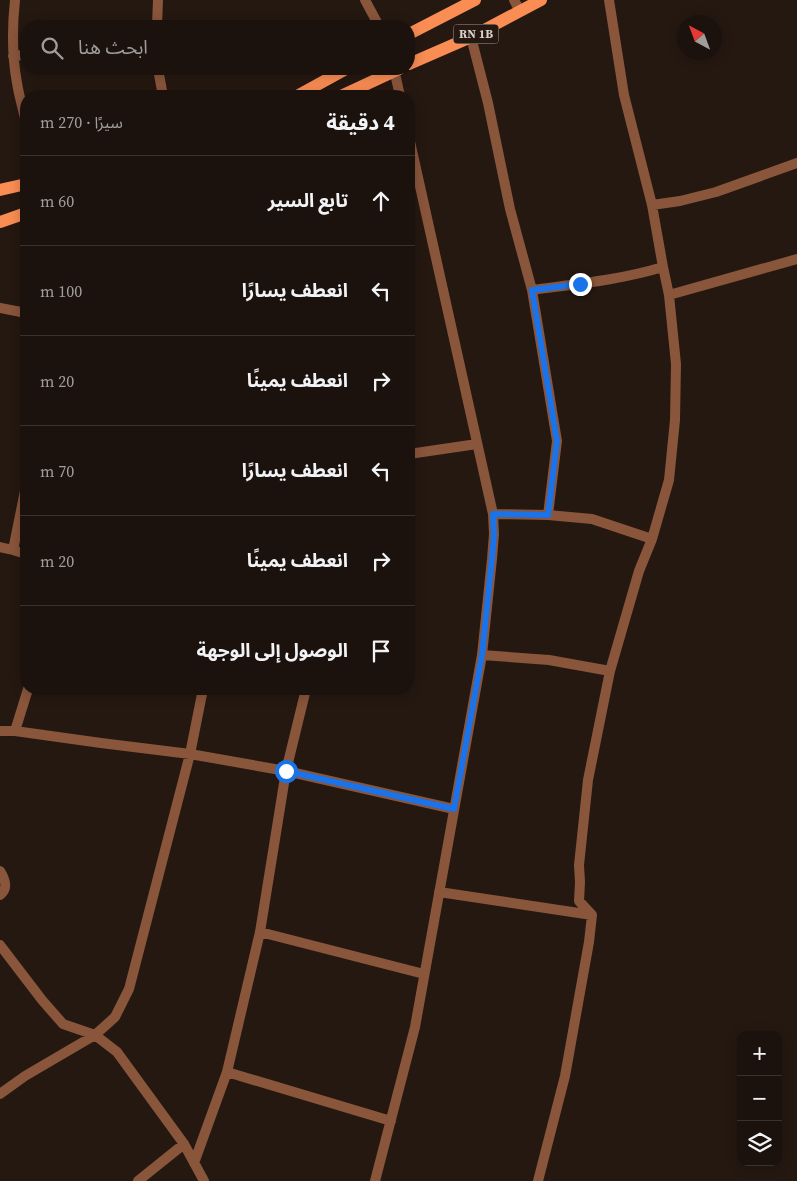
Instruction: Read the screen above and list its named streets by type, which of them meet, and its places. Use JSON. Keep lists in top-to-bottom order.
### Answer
{
  "streets": {
    "main road": ["RN 1B"]
  },
  "north": "top left",
  "page": {
    "search": "ابحث هنا",
    "heading": ["4 دقيقة", "سيرًا · 270 m"],
    "list": [
      ["تابع السير", "60 m"],
      ["انعطف يسارًا", "100 m"],
      ["انعطف يمينًا", "20 m"],
      ["انعطف يسارًا", "70 m"],
      ["انعطف يمينًا", "20 m"],
      "الوصول إلى الوجهة"
    ],
    "map_buttons": ["+", "−"]
  }
}
